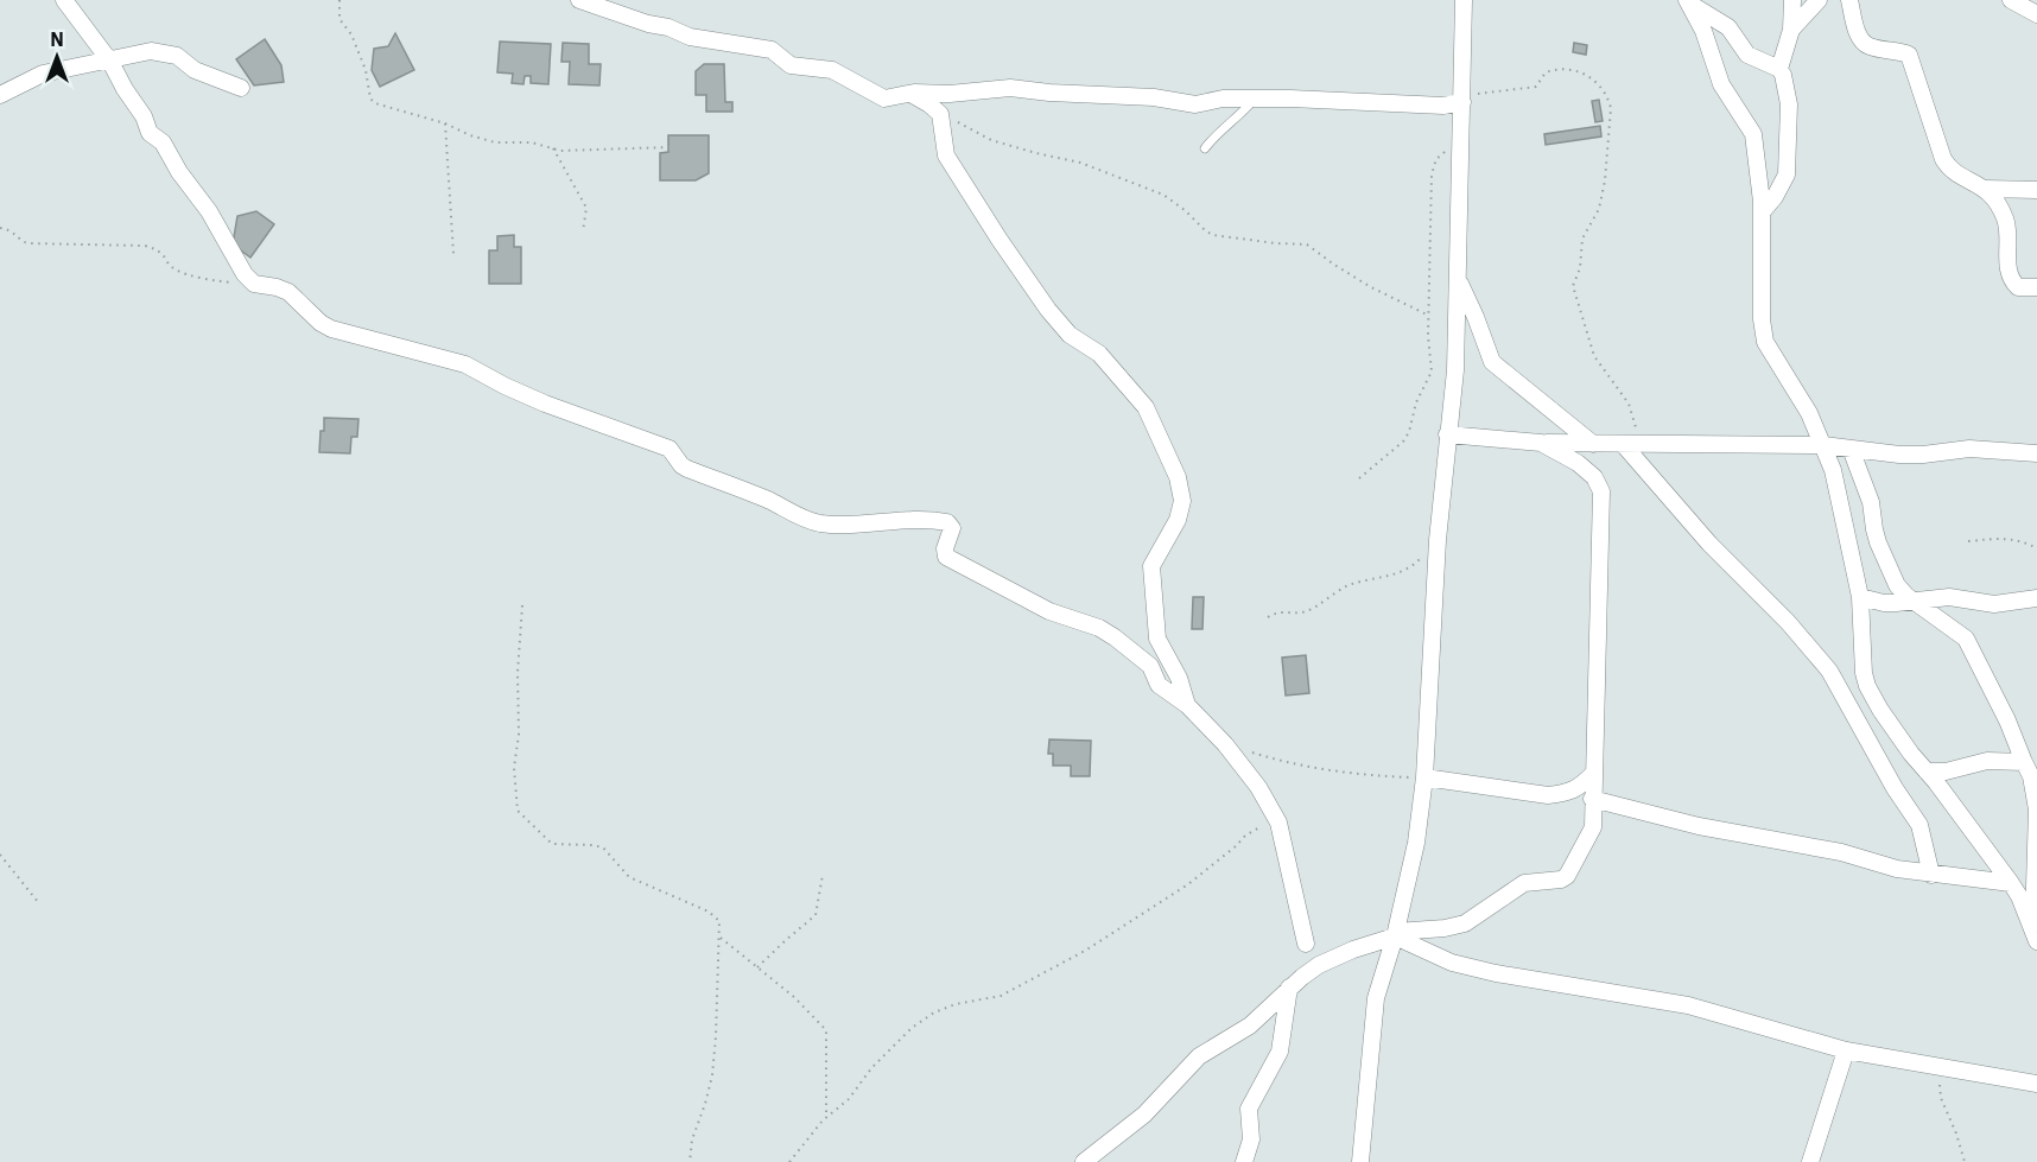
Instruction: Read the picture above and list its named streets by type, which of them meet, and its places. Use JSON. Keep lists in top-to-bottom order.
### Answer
{
  "north": "top"
}
